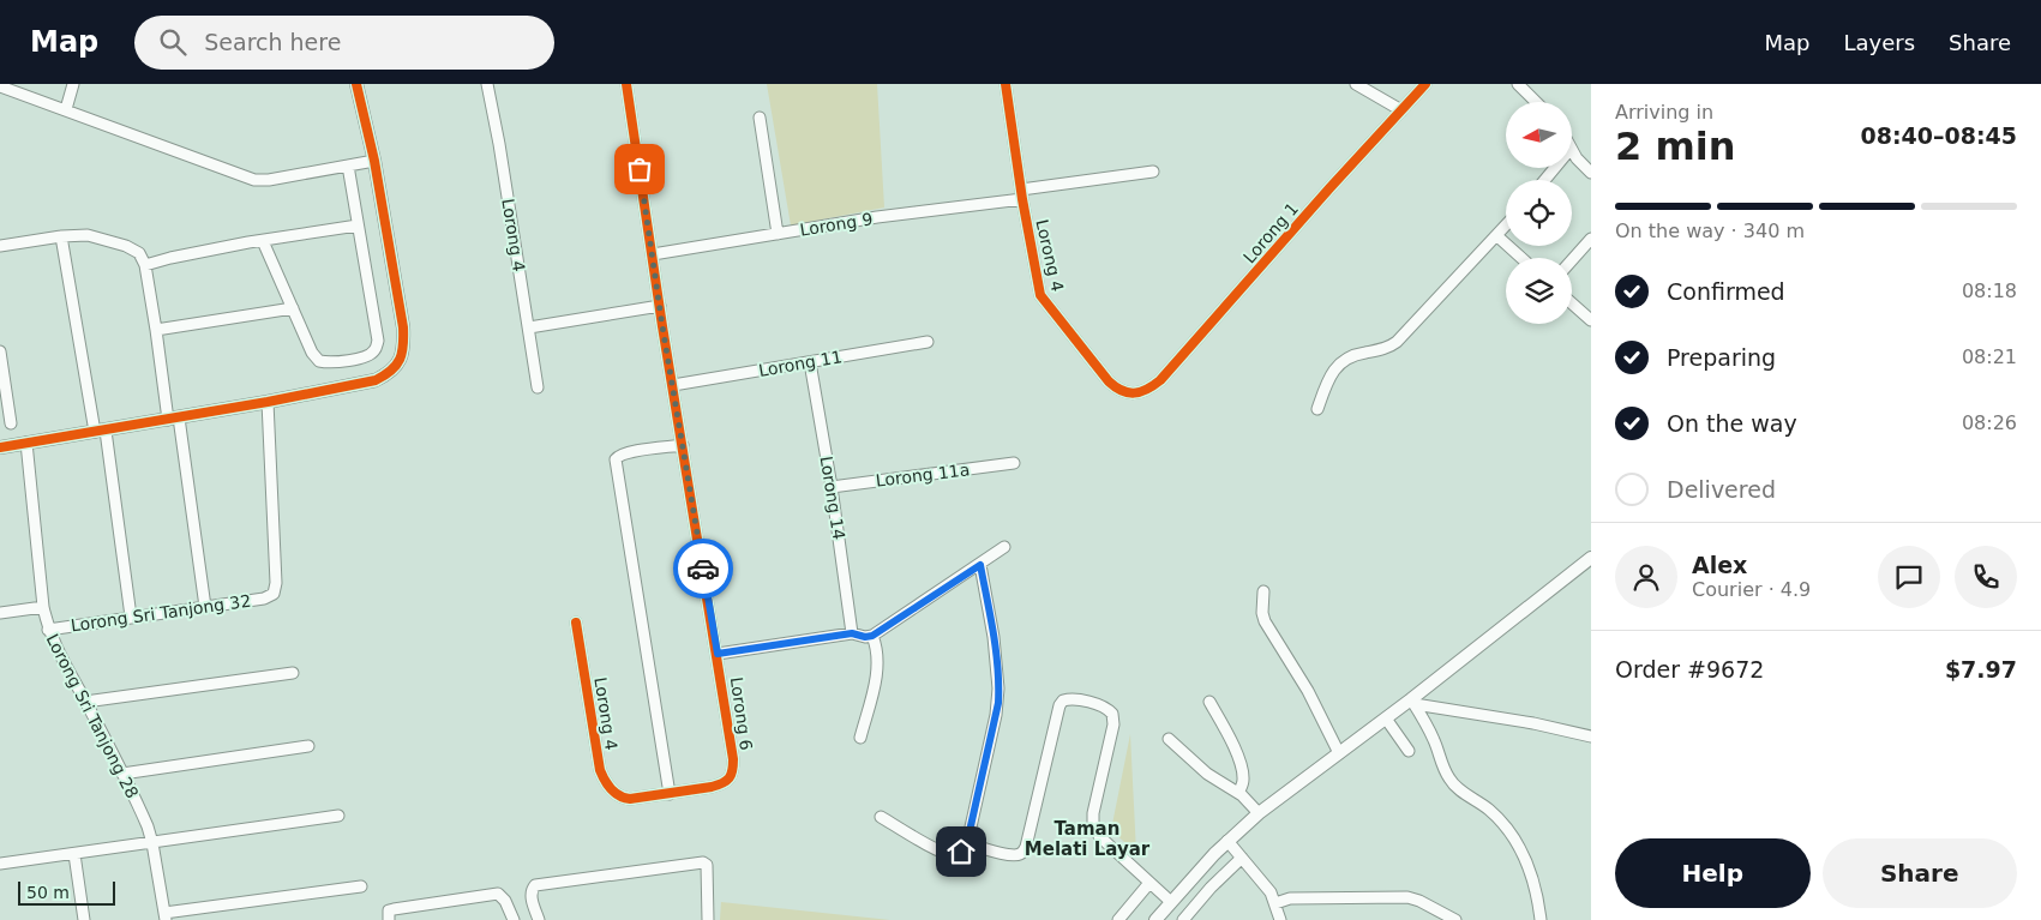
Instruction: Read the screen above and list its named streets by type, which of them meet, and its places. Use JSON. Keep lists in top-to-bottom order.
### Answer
{
  "streets": {
    "street": [
      "Lorong 9",
      "Lorong 1",
      "Lorong 4",
      "Lorong 11",
      "Lorong 11a",
      "Lorong 14",
      "Lorong Sri Tanjong 32",
      "Lorong 6",
      "Lorong Sri Tanjong 28"
    ]
  },
  "crossings": [
    ["Lorong 9", "Lorong 4"],
    ["Lorong 9", "Lorong 6"],
    ["Lorong 1", "Lorong 4"],
    ["Lorong 4", "Lorong 6"],
    ["Lorong 11", "Lorong 14"],
    ["Lorong 11", "Lorong 6"],
    ["Lorong 11a", "Lorong 14"],
    ["Lorong Sri Tanjong 32", "Lorong Sri Tanjong 28"]
  ],
  "districts": ["Taman Melati Layar"],
  "scale_bar": "50 m",
  "north": "left",
  "page": {
    "header": "Map",
    "search": "Search here",
    "nav": ["Map", "Layers", "Share"],
    "heading": ["2 min", "Arriving in", "08:40–08:45"],
    "panel": [
      "Alex",
      "Courier · 4.9",
      "Order #9672",
      "$7.97"
    ],
    "bar": "On the way · 340 m",
    "list": [
      ["Confirmed", "08:18"],
      ["Preparing", "08:21"],
      ["On the way", "08:26"],
      "Delivered"
    ],
    "buttons": ["Help", "Share"],
    "scale": "50 m"
  }
}
